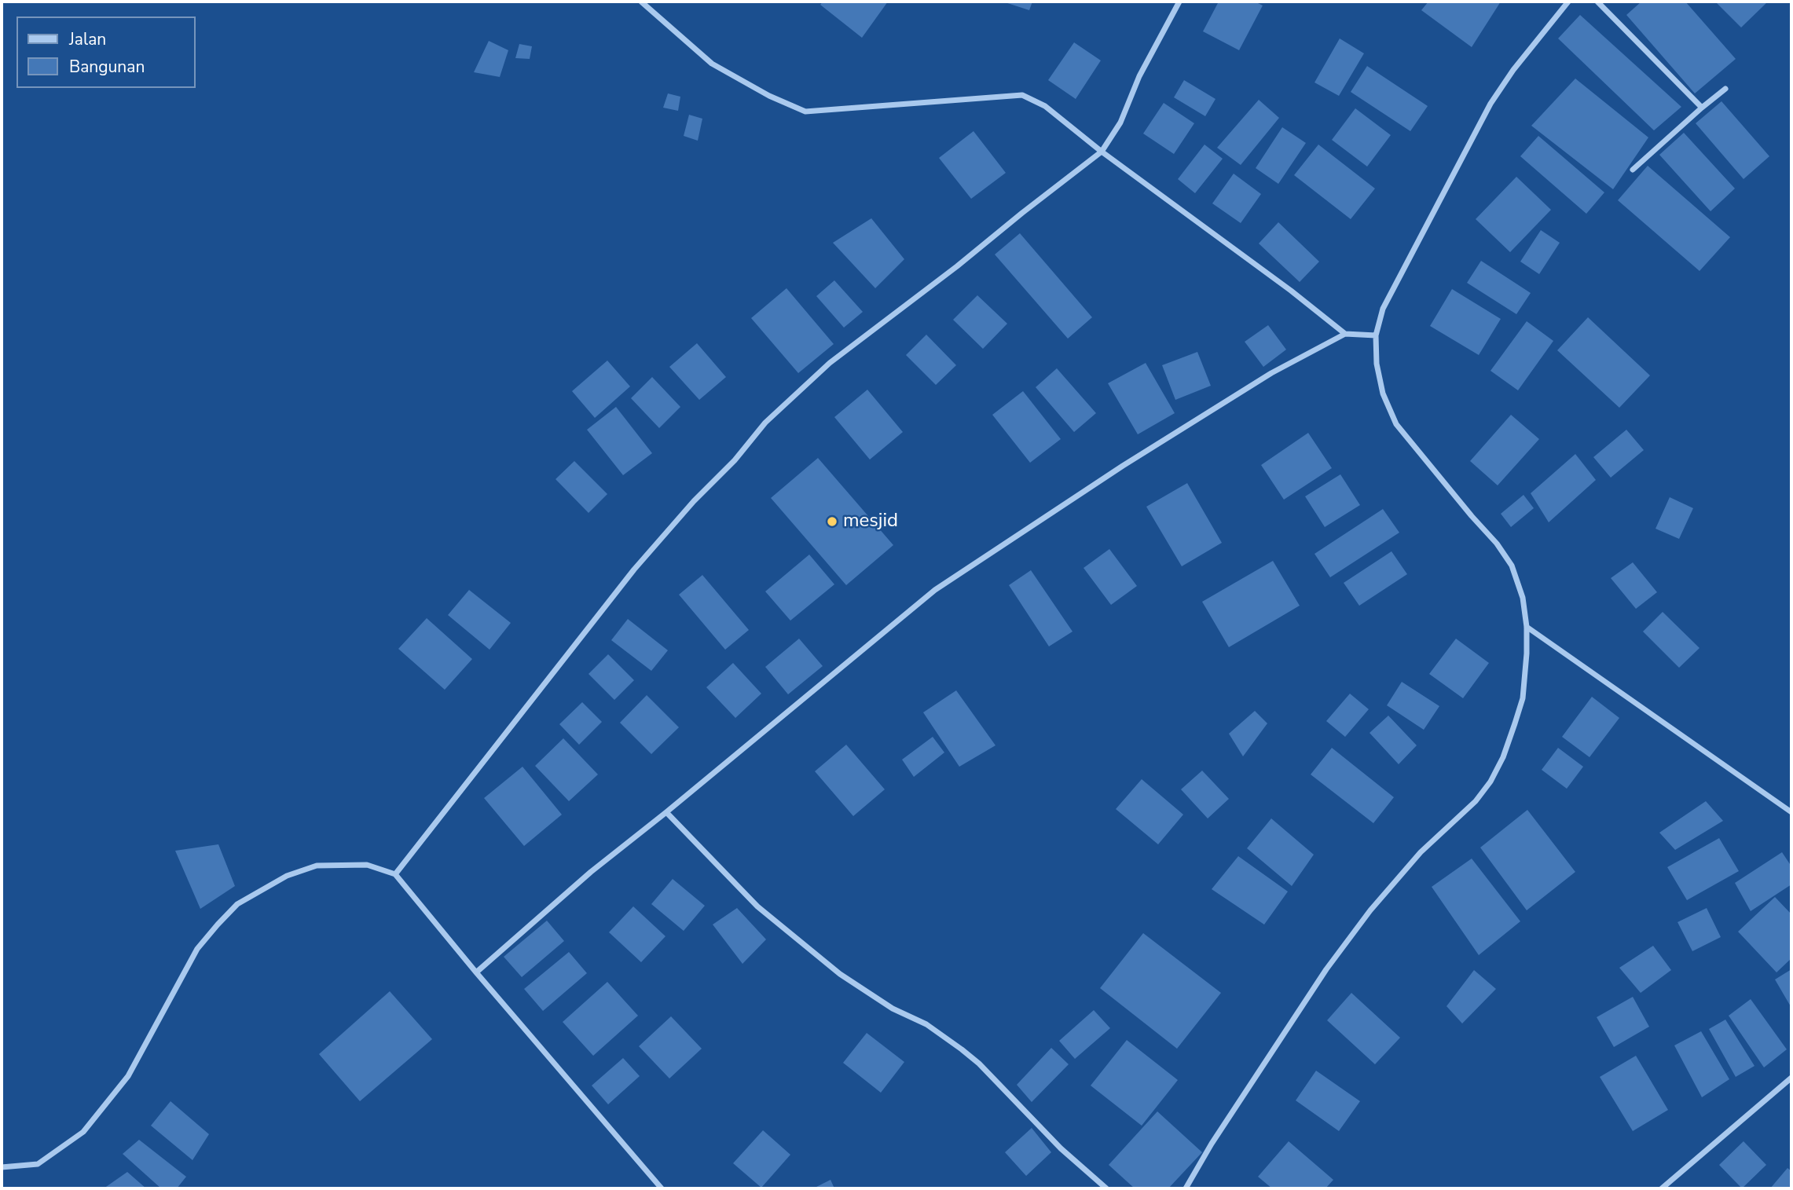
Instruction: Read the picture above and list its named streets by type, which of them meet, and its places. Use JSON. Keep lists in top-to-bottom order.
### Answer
{
  "places": ["mesjid"],
  "legend": ["Jalan", "Bangunan"]
}
